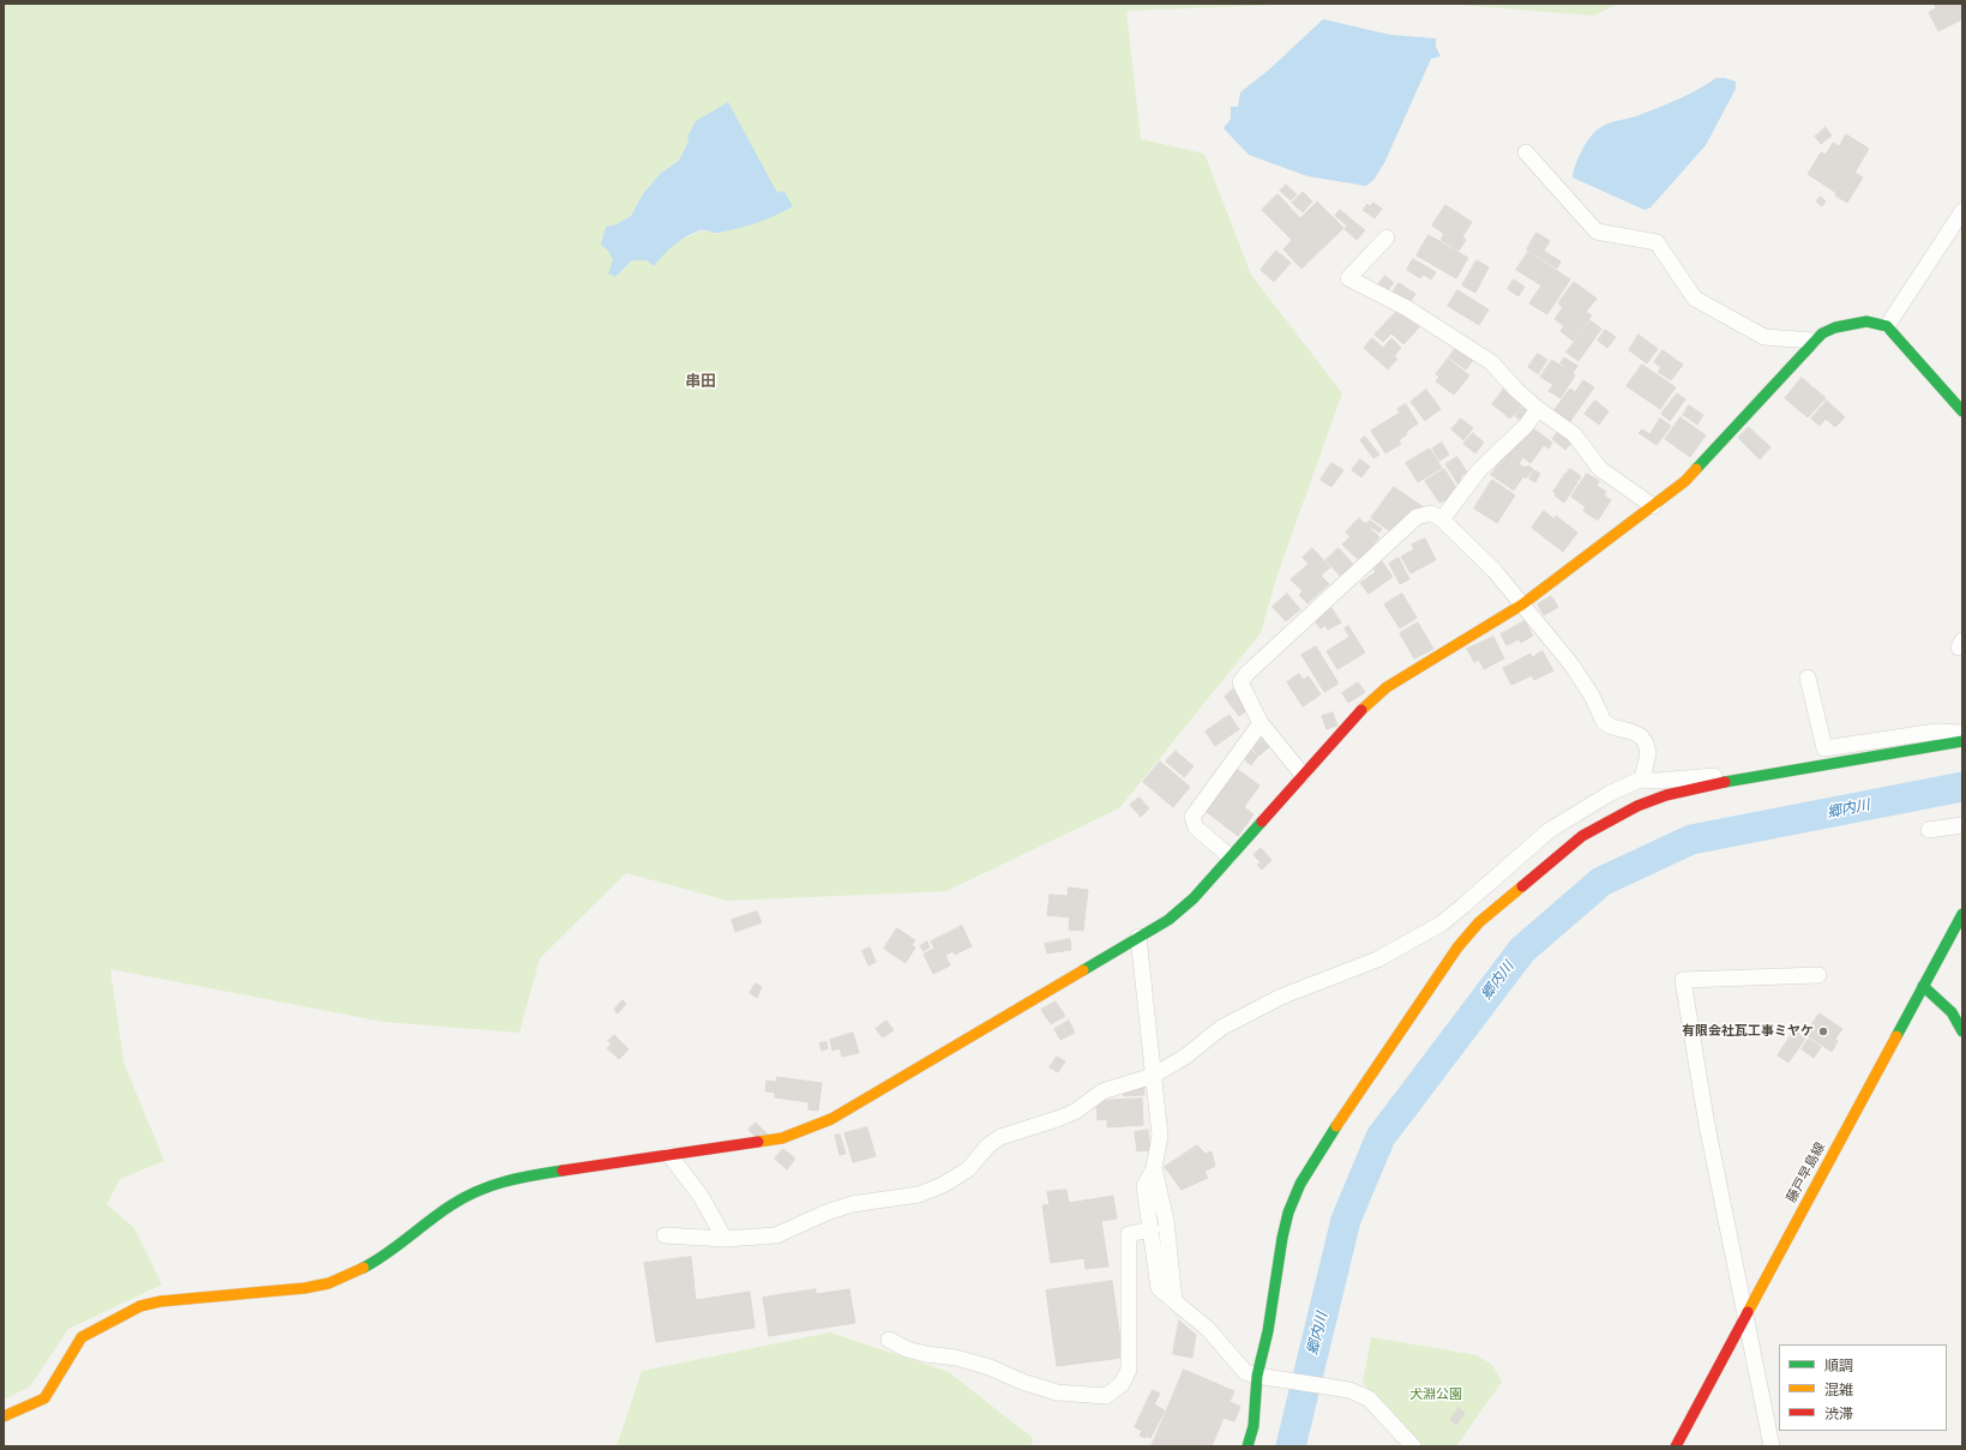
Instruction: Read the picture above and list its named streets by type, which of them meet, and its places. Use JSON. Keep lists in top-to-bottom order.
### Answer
{
  "streets": {
    "street": ["藤戸早島線"]
  },
  "districts": ["串田"],
  "water": ["郷内川"],
  "parks": ["犬淵公園"],
  "places": ["有限会社瓦工事ミヤケ"],
  "legend": ["順調", "混雑", "渋滞"]
}
